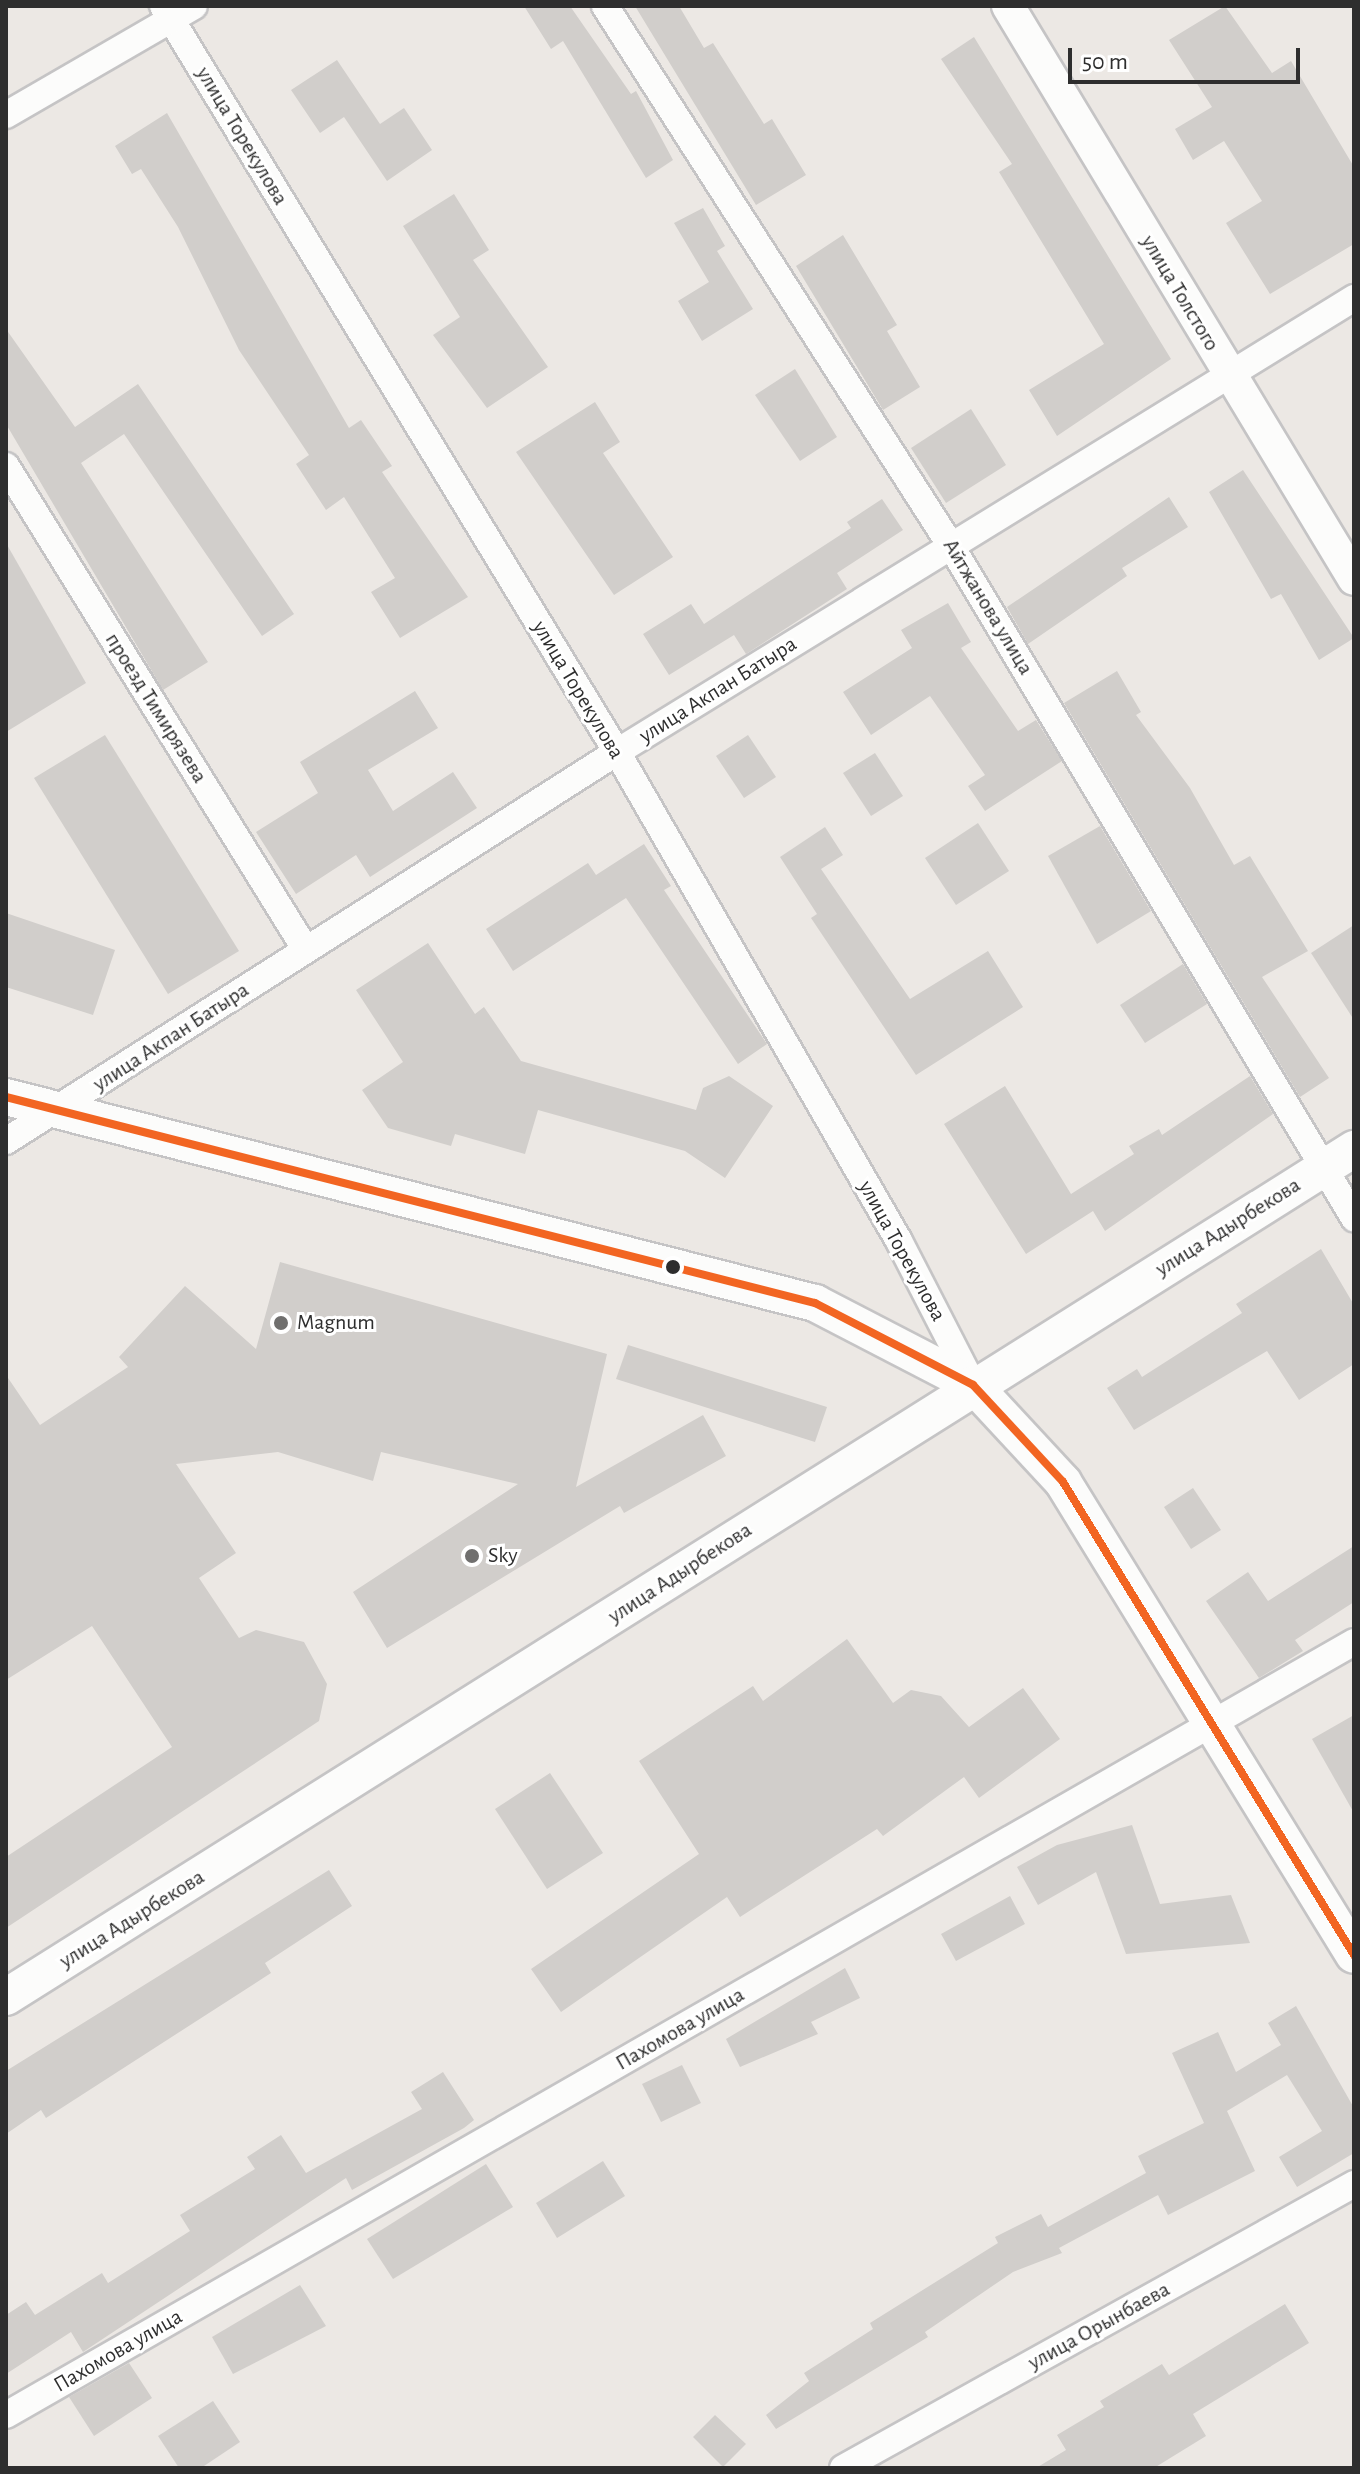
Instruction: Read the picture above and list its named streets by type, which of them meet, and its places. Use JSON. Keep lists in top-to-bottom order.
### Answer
{
  "streets": {
    "main road": ["улица Адырбекова"],
    "street": [
      "улица Торекулова",
      "улица Толстого",
      "Айтжанова улица",
      "улица Акпан Батыра",
      "проезд Тимирязева",
      "Пахомова улица",
      "улица Орынбаева"
    ]
  },
  "crossings": [
    ["улица Торекулова", "улица Акпан Батыра"],
    ["улица Торекулова", "улица Адырбекова"],
    ["улица Толстого", "улица Акпан Батыра"],
    ["Айтжанова улица", "улица Акпан Батыра"],
    ["Айтжанова улица", "улица Адырбекова"],
    ["улица Акпан Батыра", "проезд Тимирязева"]
  ],
  "places": ["Magnum", "Sky"],
  "scale_bar": "50 m"
}
